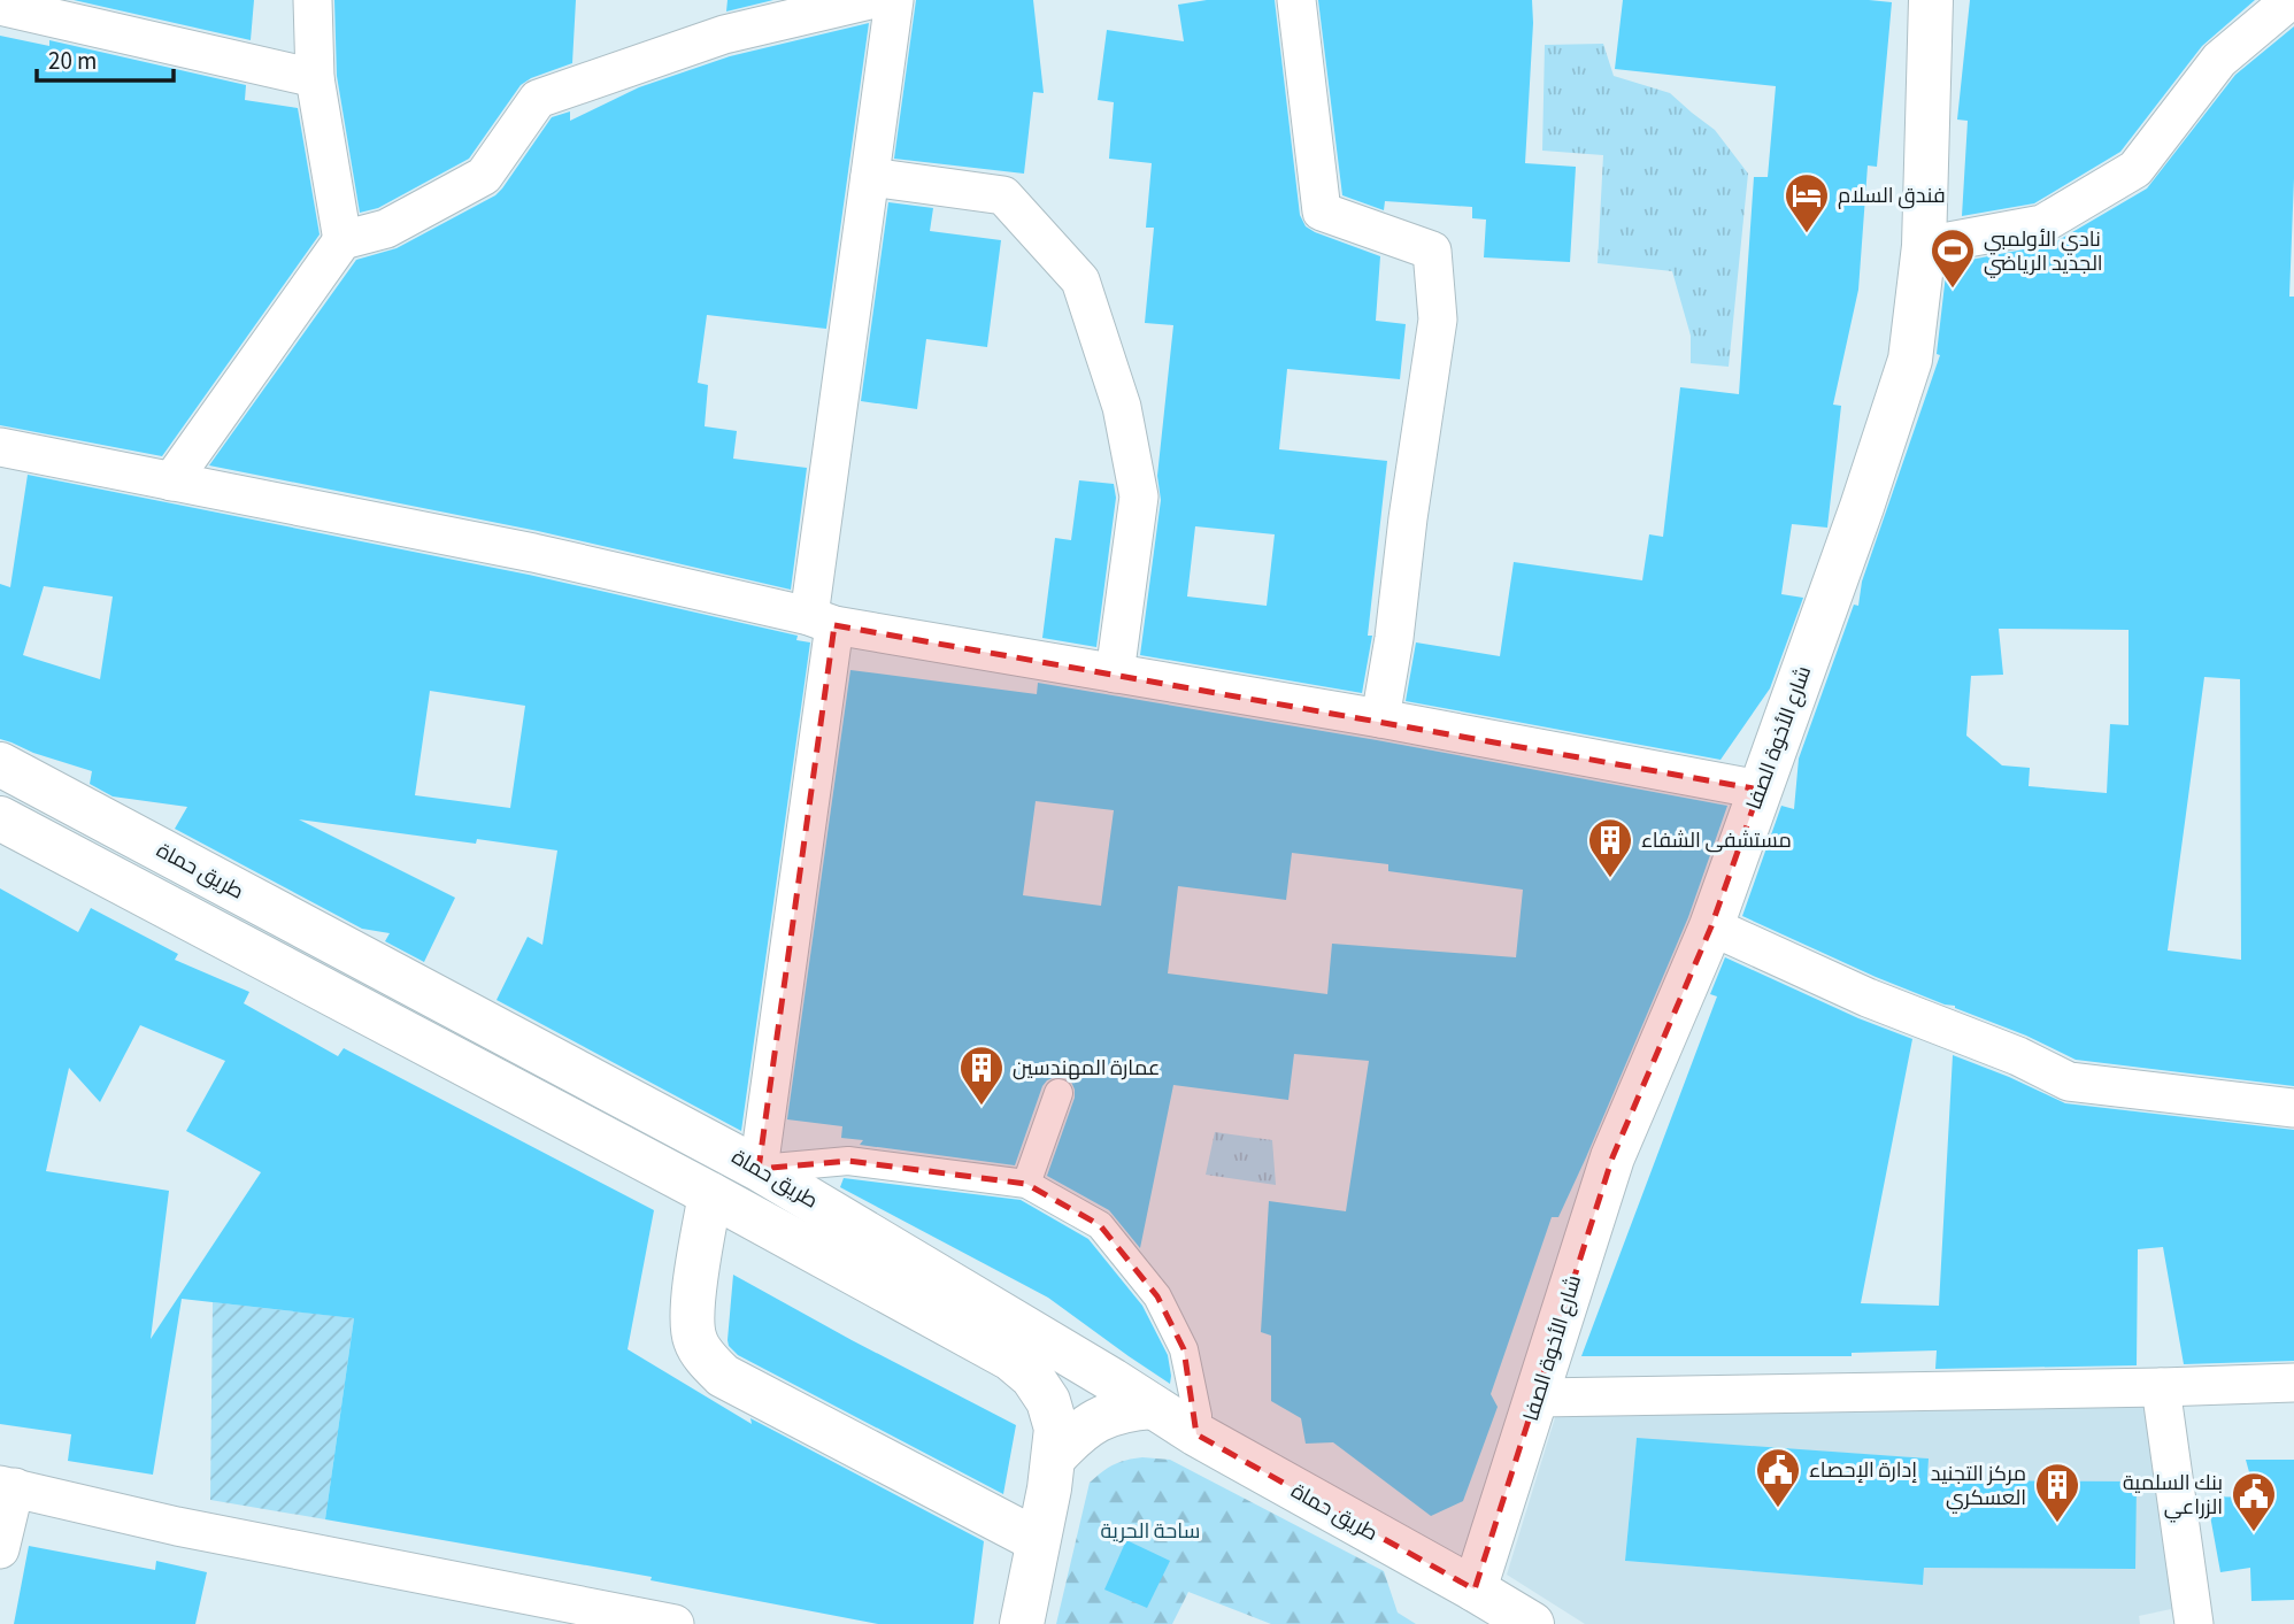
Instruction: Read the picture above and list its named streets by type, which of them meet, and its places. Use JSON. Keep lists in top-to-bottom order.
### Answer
{
  "streets": {
    "main road": ["شارع الأخوة الصفا", "طريق حماة"]
  },
  "crossings": [
    ["شارع الأخوة الصفا", "طريق حماة"]
  ],
  "parks": ["ساحة الحرية"],
  "places": {
    "hotel": ["فندق السلام"],
    "sports": ["نادي الأولمبي الجديد الرياضي"],
    "building": ["مستشفى الشفاء", "عمارة المهندسين", "مركز التجنيد العسكري"],
    "public building": ["إدارة الإحصاء", "بنك السلمية الزراعي"]
  },
  "scale_bar": "20 m"
}
